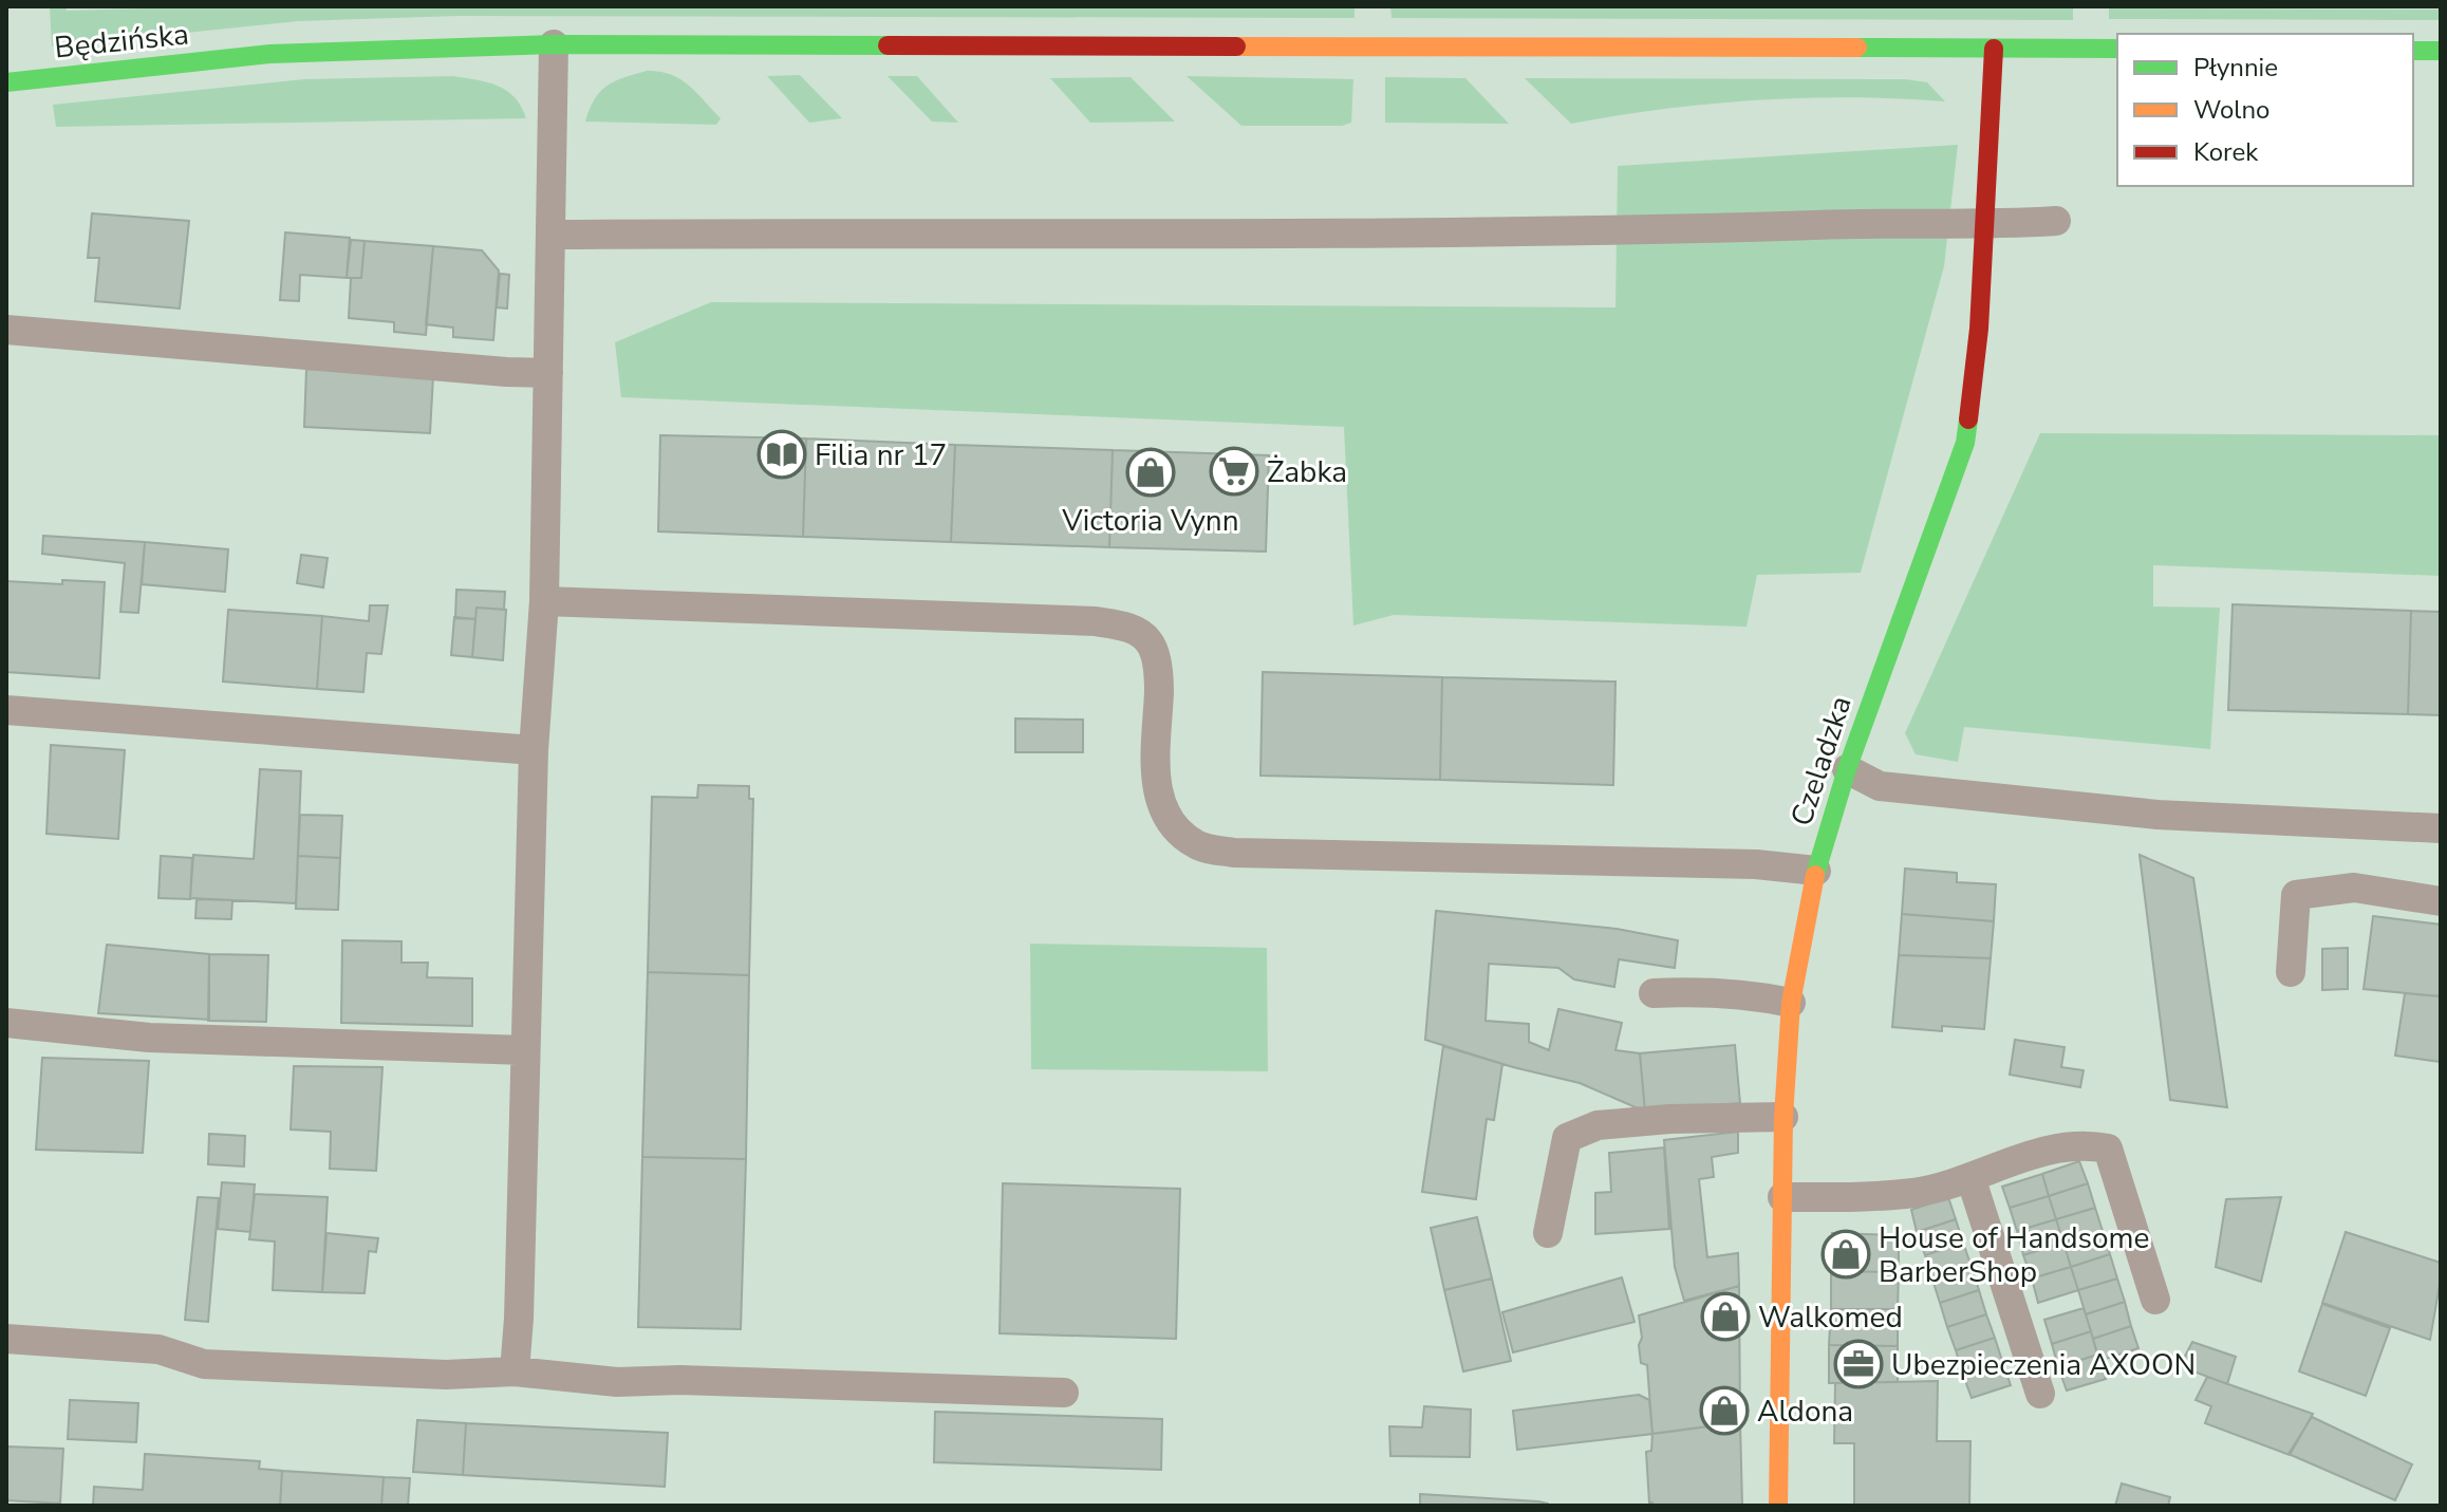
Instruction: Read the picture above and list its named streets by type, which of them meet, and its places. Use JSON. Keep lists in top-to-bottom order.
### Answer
{
  "streets": {
    "street": ["Będzińska", "Czeladzka"]
  },
  "crossings": [
    ["Będzińska", "Czeladzka"]
  ],
  "places": {
    "library": ["Filia nr 17"],
    "supermarket": ["Żabka"],
    "shop": [
      "Victoria Vynn",
      "House of Handsome BarberShop",
      "Walkomed",
      "Aldona"
    ],
    "office": ["Ubezpieczenia AXOON"]
  },
  "legend": ["Płynnie", "Wolno", "Korek"]
}
